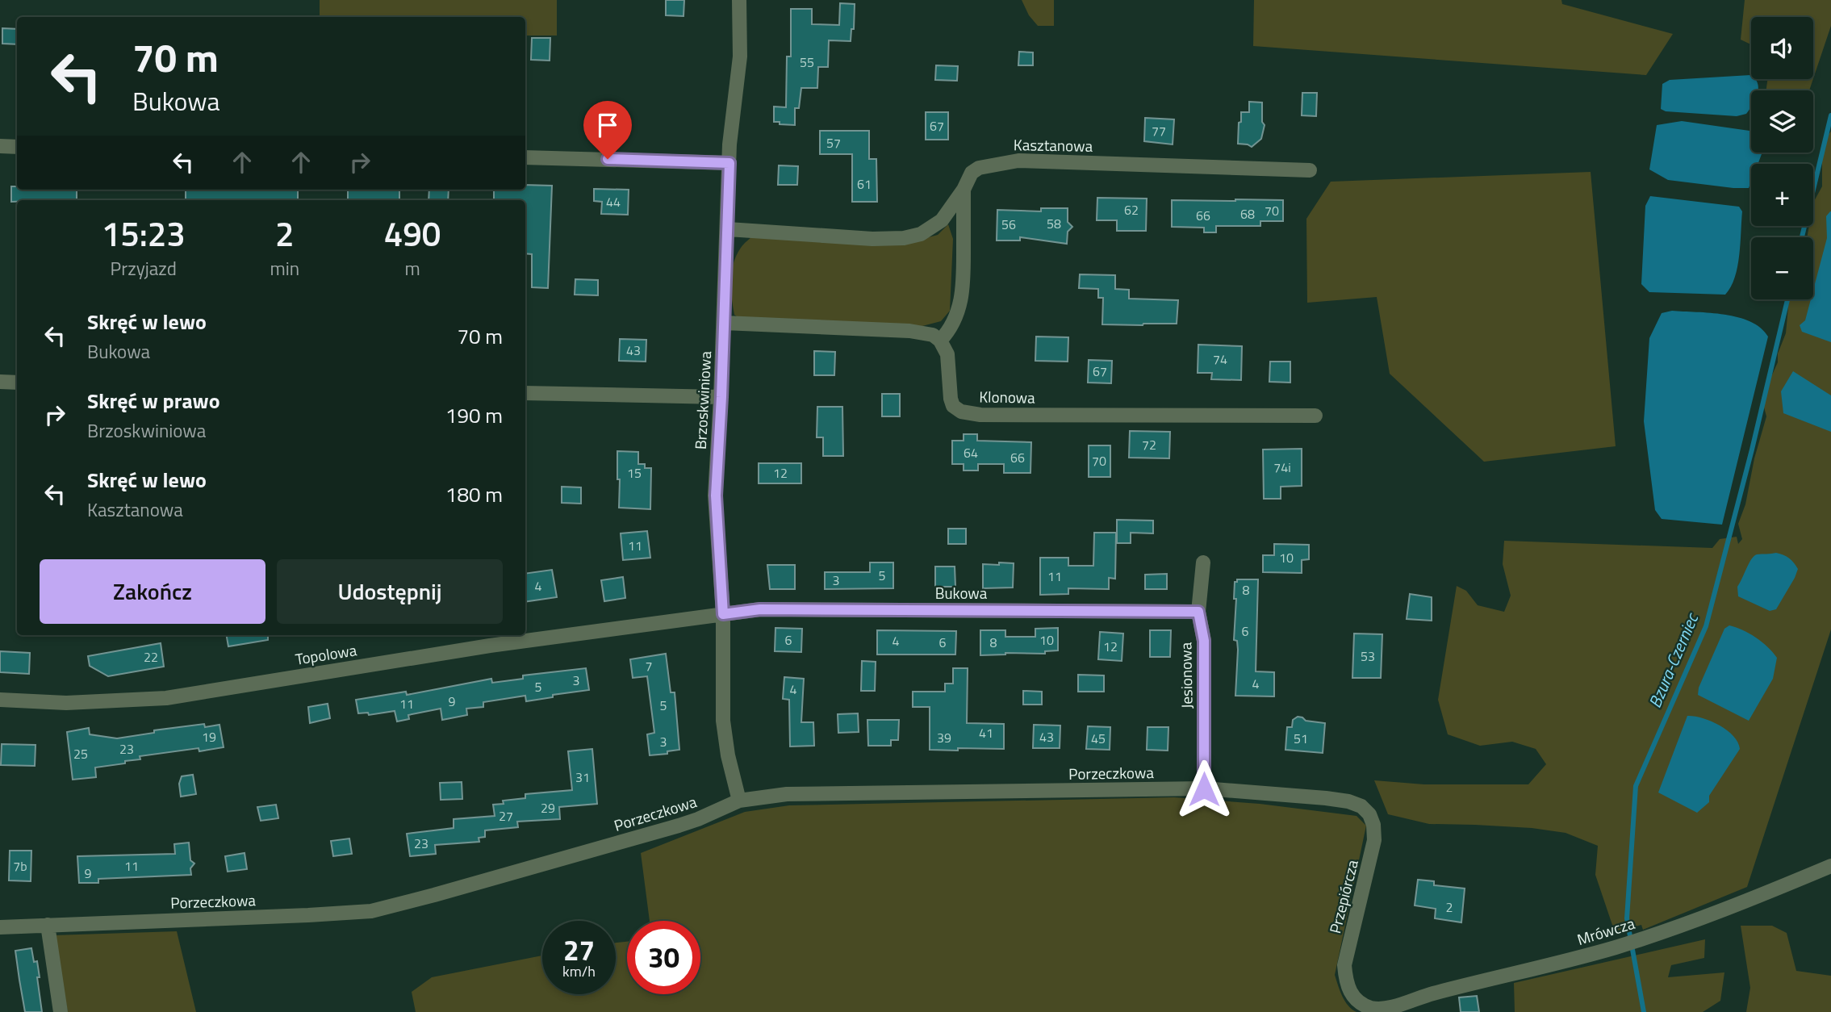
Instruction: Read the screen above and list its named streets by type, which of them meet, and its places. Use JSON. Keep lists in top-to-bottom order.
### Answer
{
  "streets": {
    "street": [
      "Kasztanowa",
      "Klonowa",
      "Brzoskwiniowa",
      "Bukowa",
      "Topolowa",
      "Jesionowa",
      "Porzeczkowa",
      "Przepiórcza",
      "Mrówcza"
    ]
  },
  "crossings": [
    ["Kasztanowa", "Brzoskwiniowa"],
    ["Brzoskwiniowa", "Bukowa"],
    ["Brzoskwiniowa", "Topolowa"],
    ["Brzoskwiniowa", "Porzeczkowa"],
    ["Bukowa", "Topolowa"],
    ["Bukowa", "Jesionowa"],
    ["Jesionowa", "Porzeczkowa"],
    ["Porzeczkowa", "Przepiórcza"],
    ["Przepiórcza", "Mrówcza"]
  ],
  "water": ["Bzura-Czerniec"],
  "house_numbers": [
    "55",
    "67",
    "77",
    "57",
    "61",
    "44",
    "62",
    "70",
    "68",
    "66",
    "58",
    "56",
    "43",
    "74",
    "67",
    "72",
    "64",
    "66",
    "70",
    "74i",
    "15",
    "12",
    "11",
    "10",
    "5",
    "11",
    "3",
    "4",
    "8",
    "6",
    "6",
    "10",
    "4",
    "6",
    "8",
    "12",
    "53",
    "22",
    "7",
    "3",
    "4",
    "5",
    "4",
    "9",
    "11",
    "5",
    "41",
    "19",
    "43",
    "39",
    "45",
    "51",
    "3",
    "23",
    "25",
    "31",
    "29",
    "27",
    "23",
    "7b",
    "11",
    "9",
    "2"
  ],
  "page": {
    "map_buttons": ["+", "−"],
    "turn": ["70 m", "Bukowa"],
    "eta": [
      "15:23",
      "Przyjazd",
      "2",
      "min",
      "490",
      "m"
    ],
    "list": [
      {
        "name": "Skręć w lewo",
        "note": "Bukowa",
        "value": "70 m"
      },
      {
        "name": "Skręć w prawo",
        "note": "Brzoskwiniowa",
        "value": "190 m"
      },
      {
        "name": "Skręć w lewo",
        "note": "Kasztanowa",
        "value": "180 m"
      }
    ],
    "buttons": ["Zakończ", "Udostępnij"],
    "speed": "27 km/h",
    "limit": "30"
  }
}
